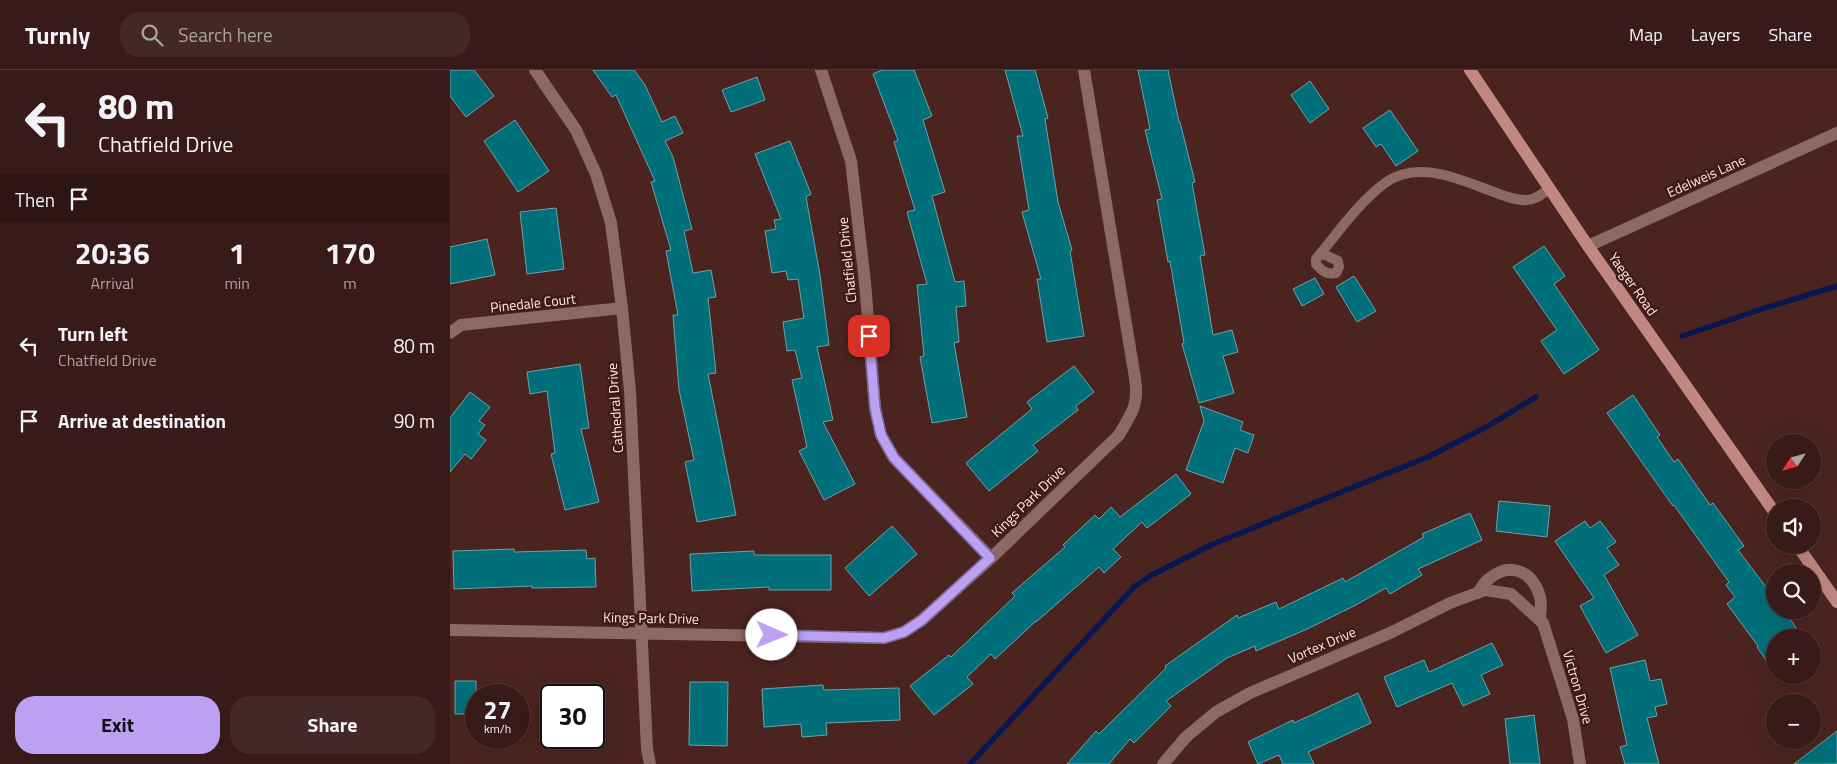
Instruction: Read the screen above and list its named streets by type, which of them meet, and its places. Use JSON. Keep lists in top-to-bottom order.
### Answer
{
  "streets": {
    "street": [
      "Edelweis Lane",
      "Chatfield Drive",
      "Yaeger Road",
      "Pinedale Court",
      "Cathedral Drive",
      "Kings Park Drive",
      "Vortex Drive",
      "Victron Drive"
    ]
  },
  "crossings": [
    ["Edelweis Lane", "Yaeger Road"],
    ["Chatfield Drive", "Kings Park Drive"],
    ["Pinedale Court", "Cathedral Drive"],
    ["Cathedral Drive", "Kings Park Drive"],
    ["Vortex Drive", "Victron Drive"]
  ],
  "north": "bottom left",
  "page": {
    "header": "Turnly",
    "search": "Search here",
    "nav": ["Map", "Layers", "Share"],
    "turn": ["80 m", "Chatfield Drive"],
    "then": "Then",
    "eta": [
      "20:36",
      "Arrival",
      "1",
      "min",
      "170",
      "m"
    ],
    "list": [
      {
        "name": "Turn left",
        "note": "Chatfield Drive",
        "value": "80 m"
      },
      {
        "name": "Arrive at destination",
        "value": "90 m"
      }
    ],
    "map_buttons": ["+", "−"],
    "speed": "27 km/h",
    "limit": "30",
    "buttons": ["Exit", "Share"]
  }
}
